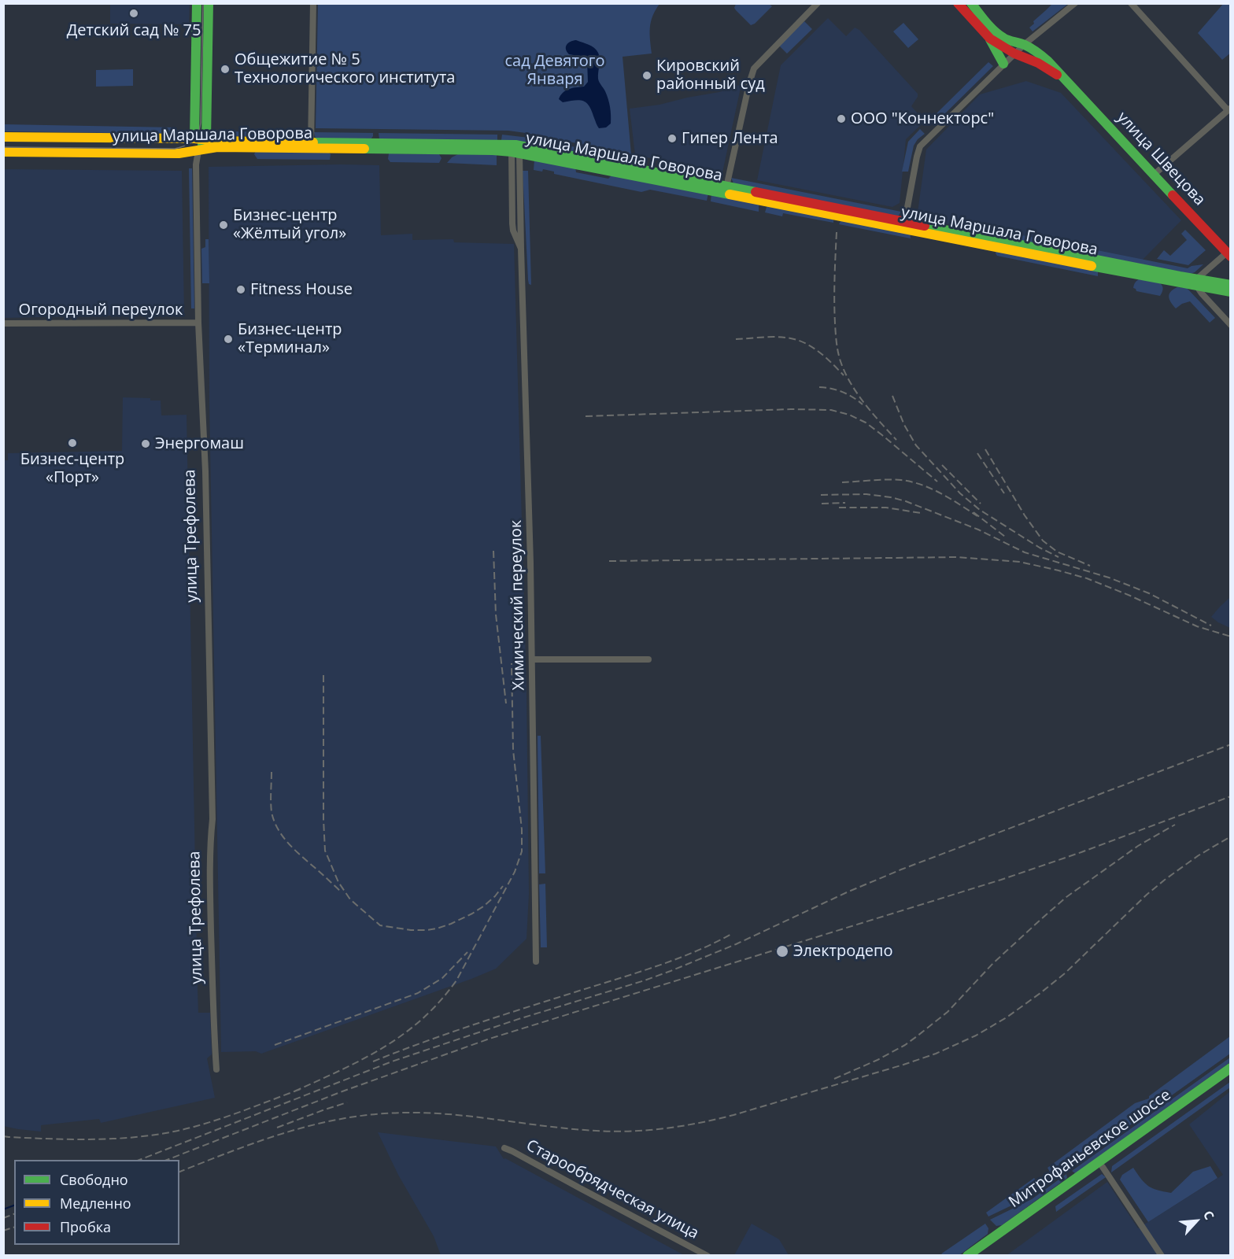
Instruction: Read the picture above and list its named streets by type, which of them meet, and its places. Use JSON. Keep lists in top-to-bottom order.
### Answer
{
  "streets": {
    "main road": [
      "улица Маршала Говорова",
      "улица Швецова",
      "улица Трефолева",
      "Митрофаньевское шоссе"
    ],
    "street": ["Огородный переулок", "Химический переулок", "Старообрядческая улица"]
  },
  "crossings": [
    ["улица Маршала Говорова", "улица Трефолева"],
    ["улица Маршала Говорова", "Химический переулок"],
    ["Огородный переулок", "улица Трефолева"]
  ],
  "parks": ["сад Девятого Января"],
  "places": [
    "Детский сад № 75",
    "Общежитие № 5 Технологического института",
    "Кировский районный суд",
    "ООО \"Коннекторс\"",
    "Гипер Лента",
    "Бизнес-центр «Жёлтый угол»",
    "Fitness House",
    "Бизнес-центр «Терминал»",
    "Бизнес-центр «Порт»",
    "Энергомаш",
    "Электродепо"
  ],
  "legend": ["Свободно", "Медленно", "Пробка"],
  "north": "top right"
}
